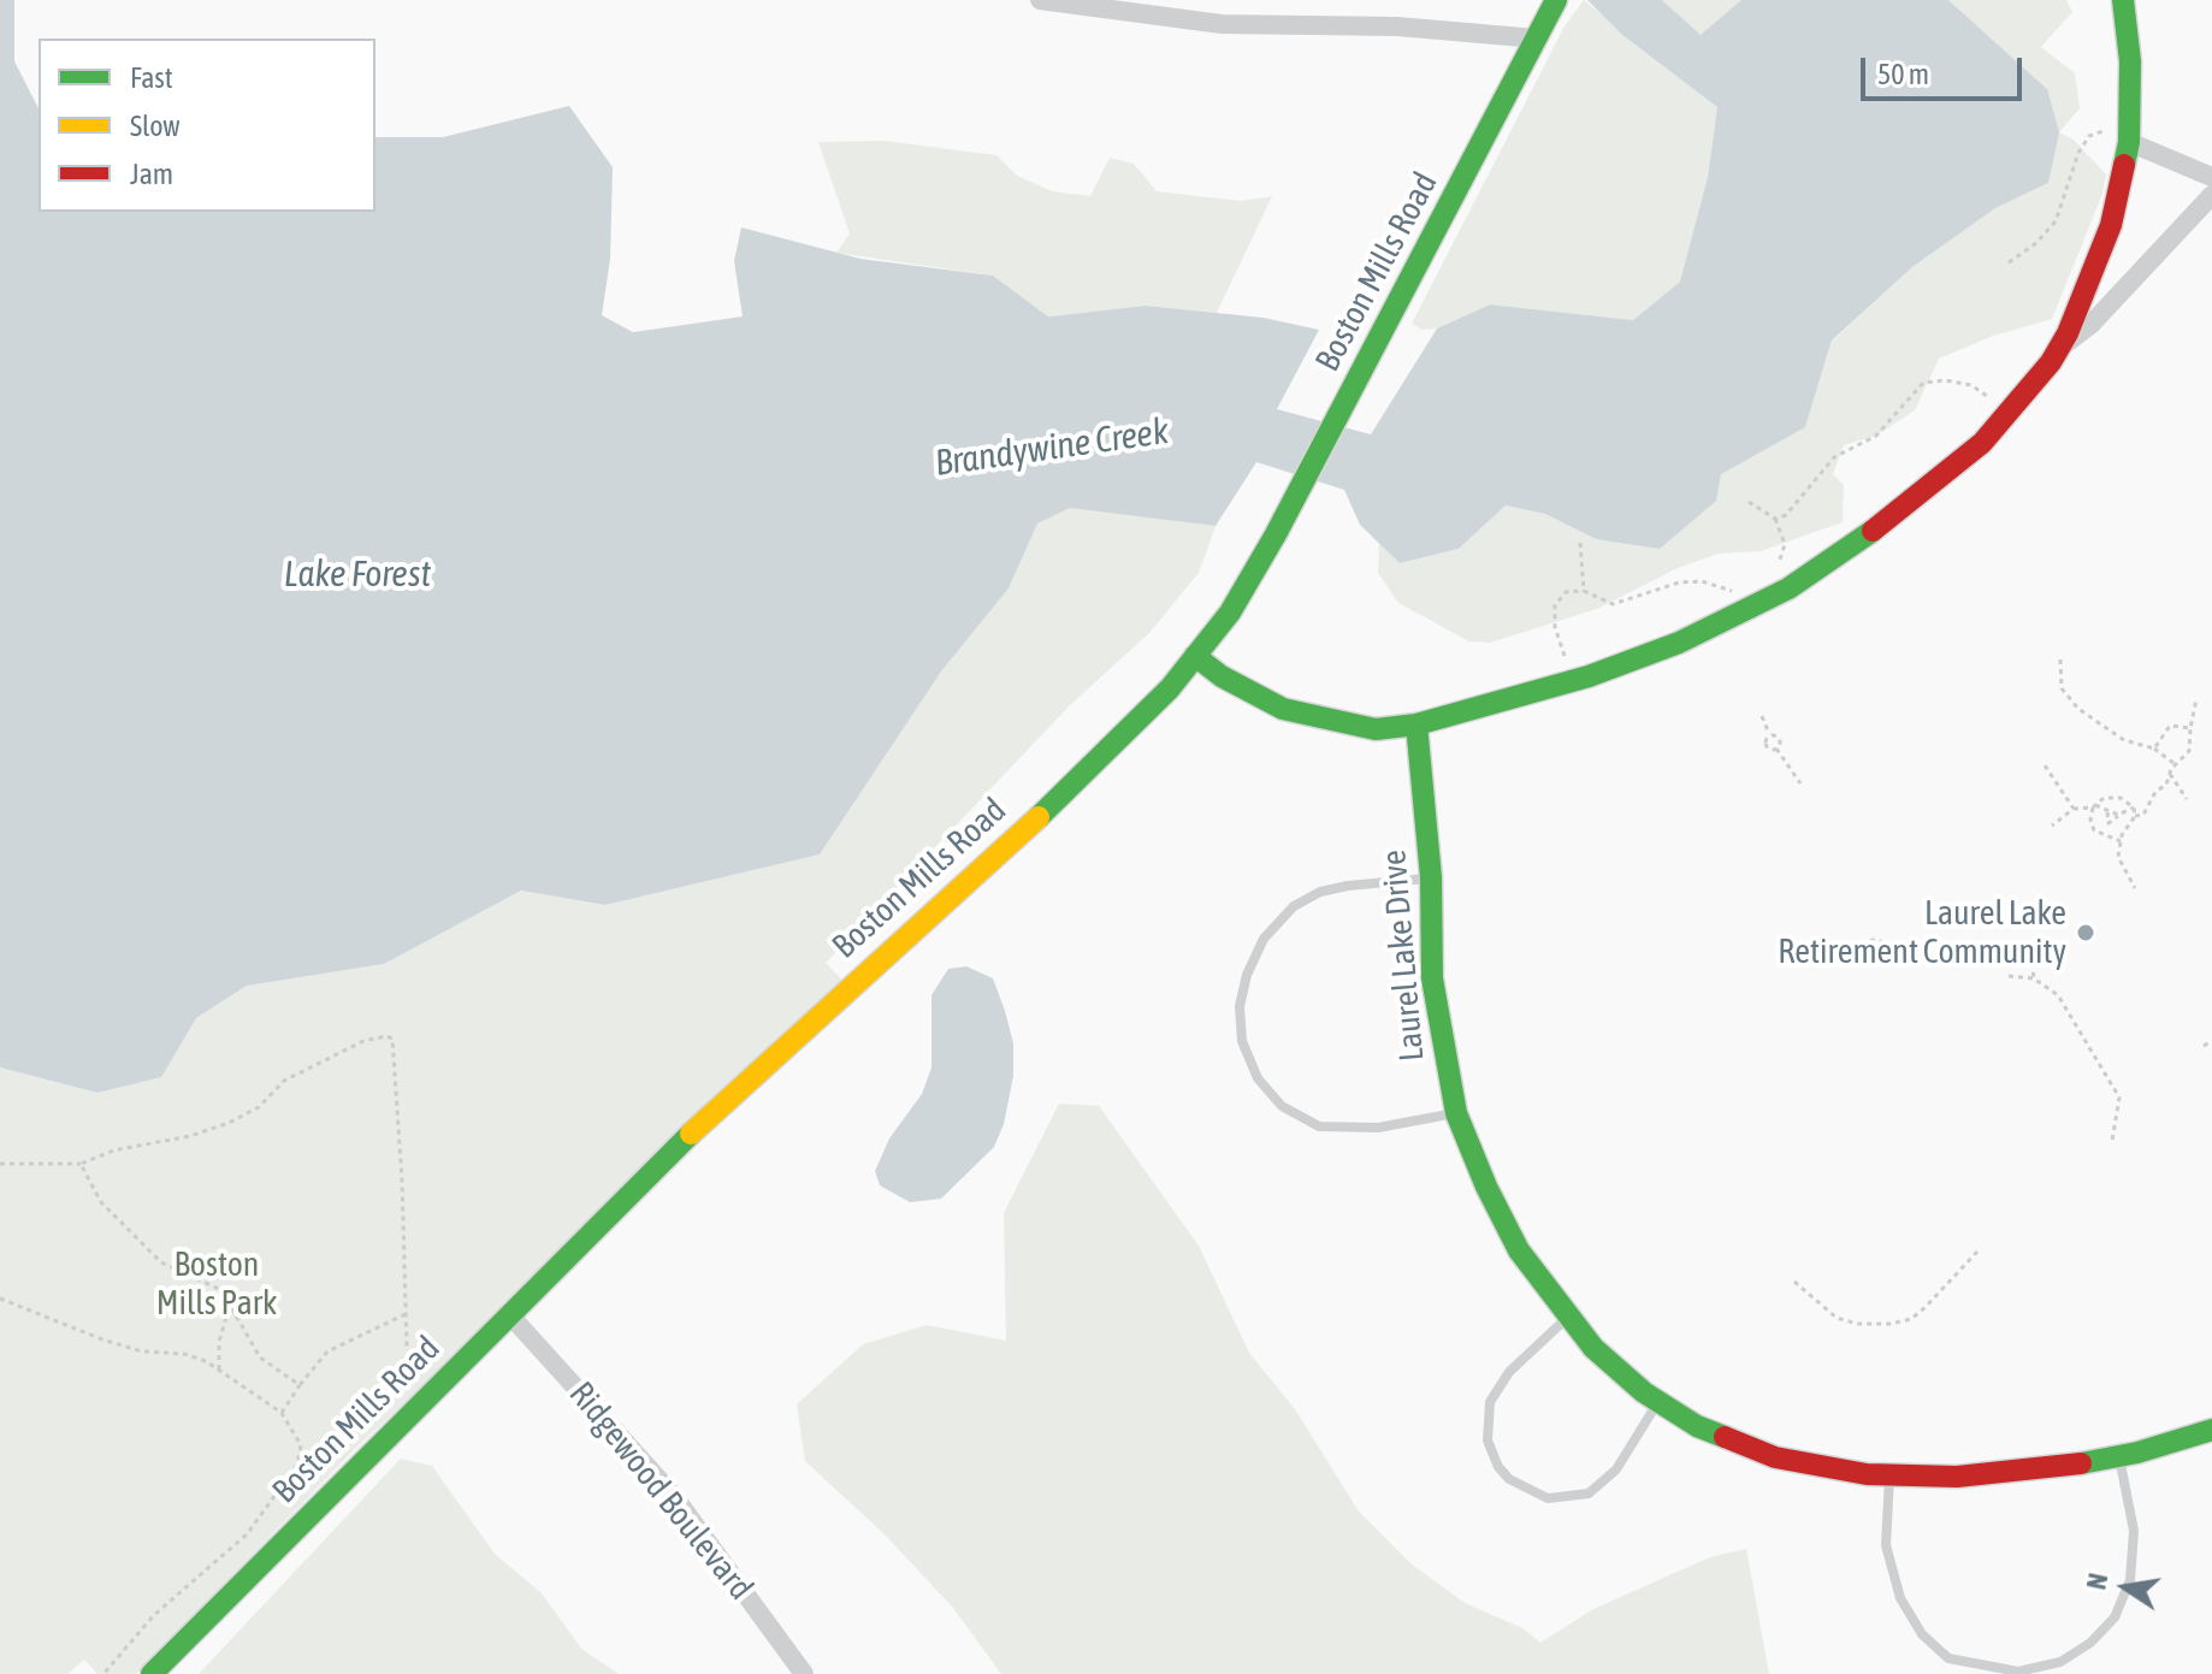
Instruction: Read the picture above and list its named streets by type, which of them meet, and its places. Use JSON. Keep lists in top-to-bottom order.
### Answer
{
  "streets": {
    "street": ["Boston Mills Road", "Laurel Lake Drive", "Ridgewood Boulevard"]
  },
  "crossings": [
    ["Boston Mills Road", "Ridgewood Boulevard"]
  ],
  "water": ["Brandywine Creek", "Lake Forest"],
  "parks": ["Boston Mills Park"],
  "places": ["Laurel Lake Retirement Community"],
  "legend": ["Fast", "Slow", "Jam"],
  "scale_bar": "50 m",
  "north": "left"
}
